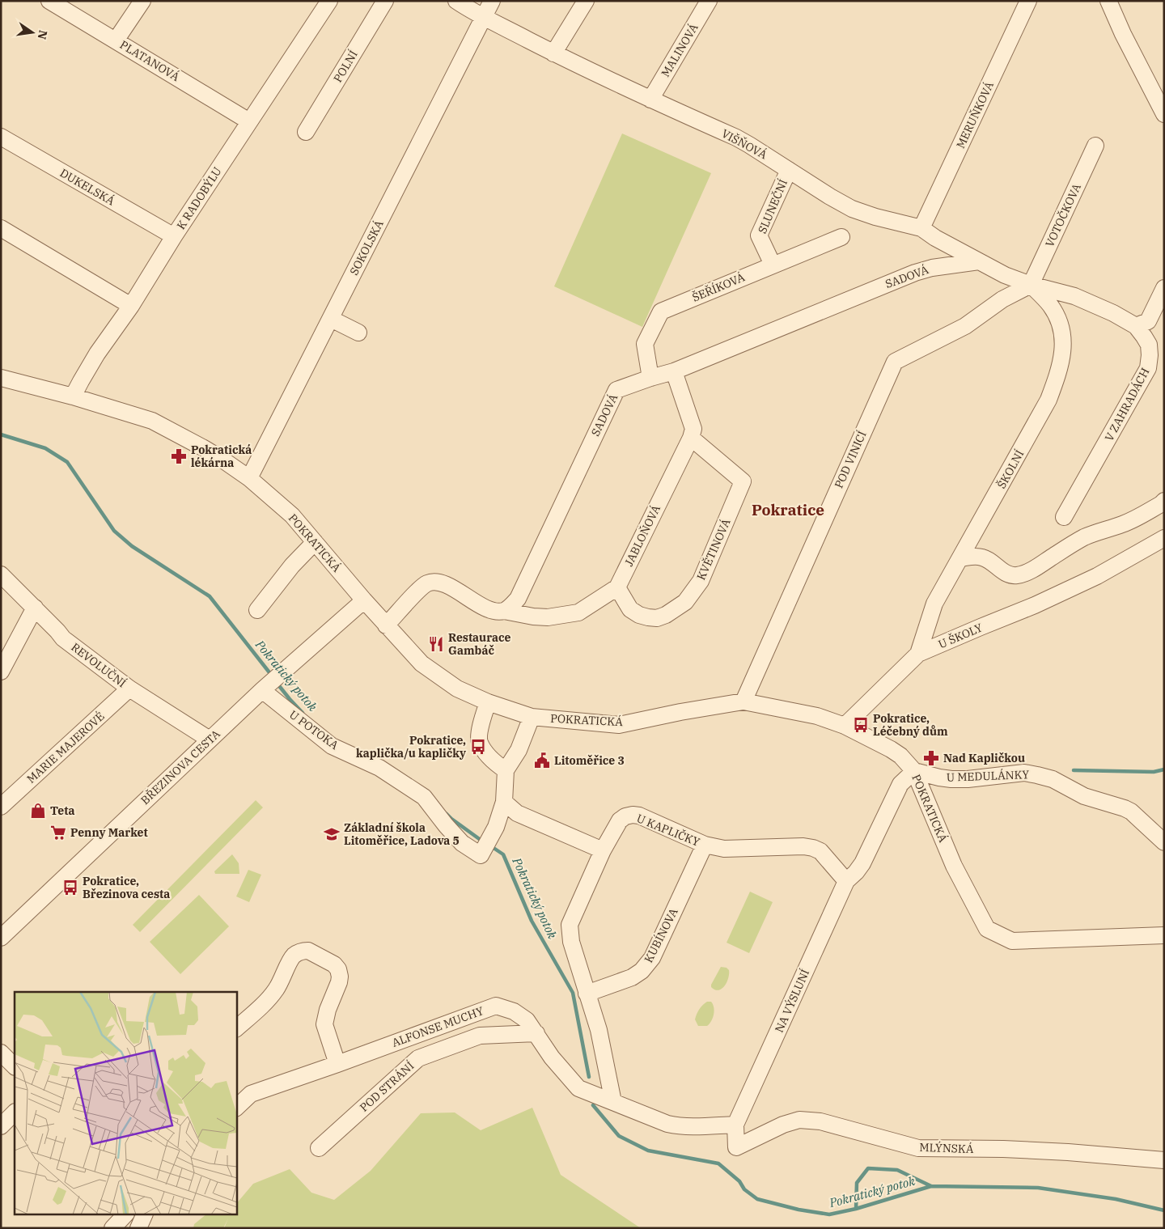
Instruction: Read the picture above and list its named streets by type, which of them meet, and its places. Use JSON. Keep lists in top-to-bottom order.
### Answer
{
  "streets": {
    "street": [
      "MALINOVÁ",
      "PLATANOVÁ",
      "POLNÍ",
      "MERUŇKOVÁ",
      "VIŠŇOVÁ",
      "DUKELSKÁ",
      "K RADOBÝLU",
      "SLUNEČNÍ",
      "VOTOČKOVA",
      "SOKOLSKÁ",
      "SADOVÁ",
      "ŠEŘÍKOVÁ",
      "V ZAHRADÁCH",
      "POD VINICÍ",
      "ŠKOLNÍ",
      "JABLOŇOVÁ",
      "POKRATICKÁ",
      "KVĚTINOVÁ",
      "U ŠKOLY",
      "REVOLUČNÍ",
      "U POTOKA",
      "MARIE MAJEROVÉ",
      "BŘEZINOVA CESTA",
      "U MEDULÁNKY",
      "U KAPLIČKY",
      "KUBÍNOVA",
      "NA VÝSLUNÍ",
      "ALFONSE MUCHY",
      "POD STRÁNÍ",
      "MLÝNSKÁ"
    ]
  },
  "crossings": [
    ["MALINOVÁ", "VIŠŇOVÁ"],
    ["PLATANOVÁ", "K RADOBÝLU"],
    ["MERUŇKOVÁ", "VIŠŇOVÁ"],
    ["VIŠŇOVÁ", "SLUNEČNÍ"],
    ["VIŠŇOVÁ", "VOTOČKOVA"],
    ["VIŠŇOVÁ", "SOKOLSKÁ"],
    ["VIŠŇOVÁ", "SADOVÁ"],
    ["VIŠŇOVÁ", "V ZAHRADÁCH"],
    ["VIŠŇOVÁ", "POD VINICÍ"],
    ["VIŠŇOVÁ", "ŠKOLNÍ"],
    ["DUKELSKÁ", "K RADOBÝLU"],
    ["K RADOBÝLU", "POKRATICKÁ"],
    ["SLUNEČNÍ", "ŠEŘÍKOVÁ"],
    ["VOTOČKOVA", "V ZAHRADÁCH"],
    ["VOTOČKOVA", "POD VINICÍ"],
    ["VOTOČKOVA", "ŠKOLNÍ"],
    ["SOKOLSKÁ", "POKRATICKÁ"],
    ["SADOVÁ", "ŠEŘÍKOVÁ"],
    ["SADOVÁ", "JABLOŇOVÁ"],
    ["V ZAHRADÁCH", "POD VINICÍ"],
    ["V ZAHRADÁCH", "ŠKOLNÍ"],
    ["POD VINICÍ", "ŠKOLNÍ"],
    ["POD VINICÍ", "POKRATICKÁ"],
    ["ŠKOLNÍ", "U ŠKOLY"],
    ["JABLOŇOVÁ", "KVĚTINOVÁ"],
    ["POKRATICKÁ", "U ŠKOLY"],
    ["POKRATICKÁ", "BŘEZINOVA CESTA"],
    ["POKRATICKÁ", "U MEDULÁNKY"],
    ["POKRATICKÁ", "NA VÝSLUNÍ"],
    ["REVOLUČNÍ", "MARIE MAJEROVÉ"],
    ["REVOLUČNÍ", "BŘEZINOVA CESTA"],
    ["U POTOKA", "BŘEZINOVA CESTA"],
    ["U MEDULÁNKY", "NA VÝSLUNÍ"],
    ["U KAPLIČKY", "KUBÍNOVA"],
    ["U KAPLIČKY", "NA VÝSLUNÍ"],
    ["NA VÝSLUNÍ", "MLÝNSKÁ"],
    ["ALFONSE MUCHY", "POD STRÁNÍ"]
  ],
  "districts": ["Pokratice"],
  "water": ["Pokratický potok"],
  "places": {
    "pharmacy": ["Pokratická lékárna", "Nad Kapličkou"],
    "restaurant": ["Restaurace Gambáč"],
    "bus stop": ["Pokratice, Léčebný dům", "Pokratice, kaplička/u kapličky", "Pokratice, Březinova cesta"],
    "public building": ["Litoměřice 3"],
    "shop": ["Teta"],
    "supermarket": ["Penny Market"],
    "school or university": ["Základní škola Litoměřice, Ladova 5"]
  },
  "north": "right"
}
